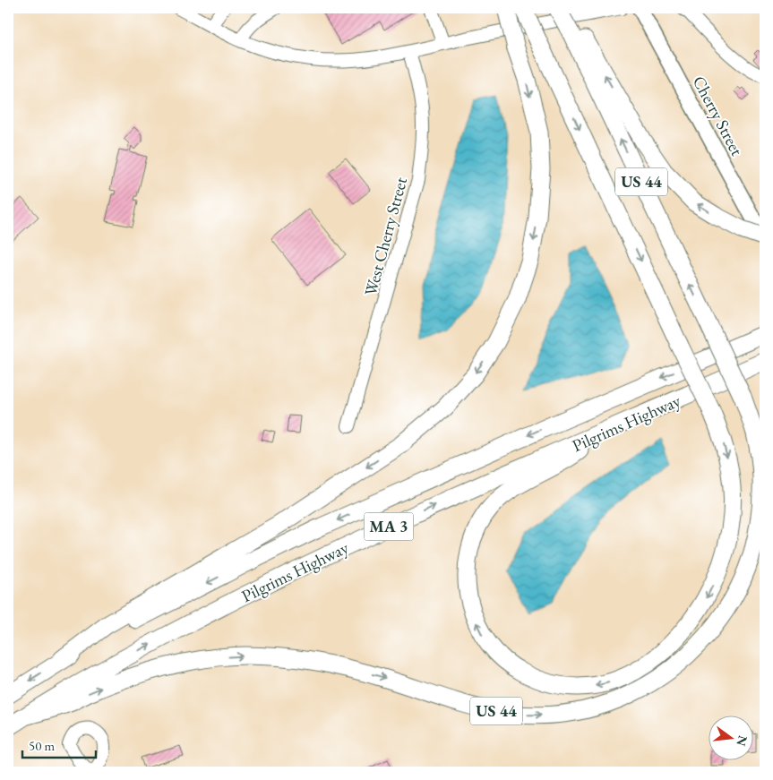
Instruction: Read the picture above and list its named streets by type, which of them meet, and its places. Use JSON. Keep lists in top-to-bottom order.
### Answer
{
  "streets": {
    "highway": ["US 44", "Pilgrims Highway", "MA 3"],
    "main road": ["Cherry Street"],
    "street": ["West Cherry Street"]
  },
  "crossings": [
    ["US 44", "Pilgrims Highway"]
  ],
  "scale_bar": "50 m",
  "north": "right"
}
